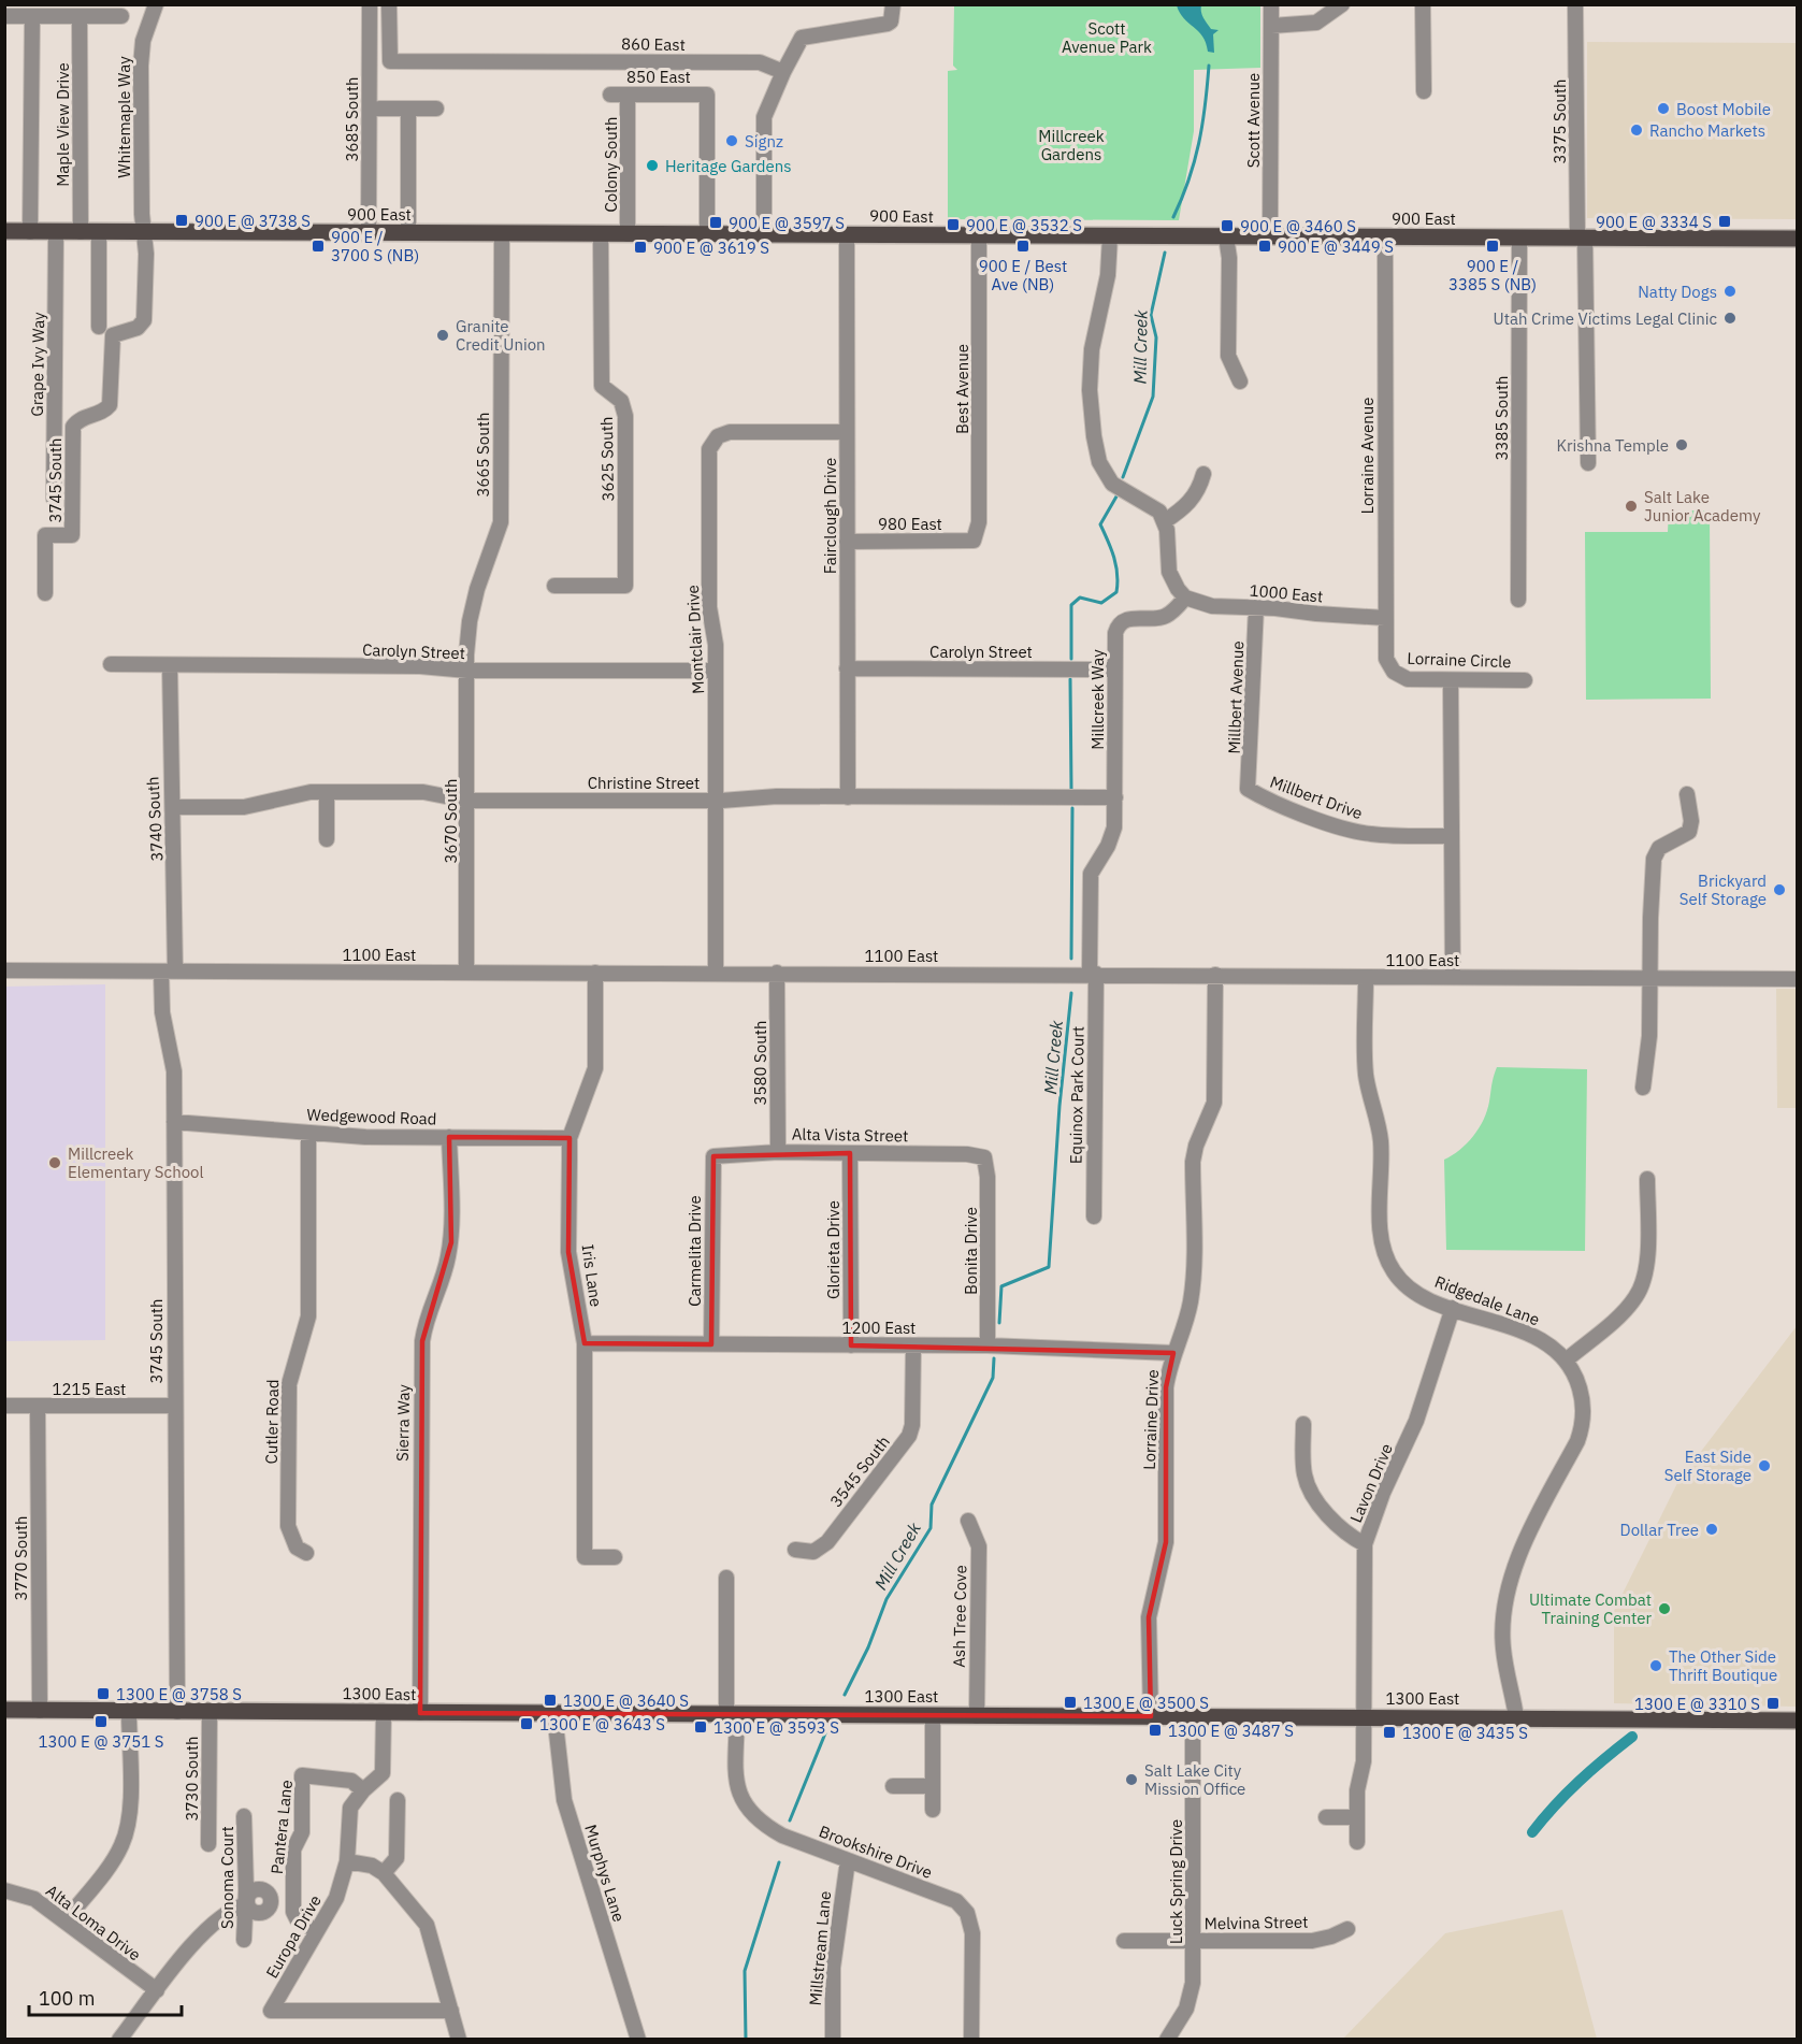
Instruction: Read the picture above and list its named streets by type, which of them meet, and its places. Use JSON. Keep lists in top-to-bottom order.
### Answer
{
  "streets": {
    "main road": ["900 East", "1300 East"],
    "street": [
      "860 East",
      "850 East",
      "Whitemaple Way",
      "3685 South",
      "Scott Avenue",
      "3375 South",
      "Maple View Drive",
      "Colony South",
      "Grape Ivy Way",
      "Best Avenue",
      "3385 South",
      "3665 South",
      "Lorraine Avenue",
      "3625 South",
      "3745 South",
      "Fairclough Drive",
      "980 East",
      "1000 East",
      "Montclair Drive",
      "Carolyn Street",
      "Lorraine Circle",
      "Millbert Avenue",
      "Millcreek Way",
      "Christine Street",
      "Millbert Drive",
      "3740 South",
      "3670 South",
      "1100 East",
      "3580 South",
      "Equinox Park Court",
      "Wedgewood Road",
      "Alta Vista Street",
      "Glorieta Drive",
      "Carmelita Drive",
      "Bonita Drive",
      "Iris Lane",
      "Ridgedale Lane",
      "1200 East",
      "1215 East",
      "Lorraine Drive",
      "Cutler Road",
      "Sierra Way",
      "3545 South",
      "Lavon Drive",
      "3770 South",
      "Ash Tree Cove",
      "3730 South",
      "Pantera Lane",
      "Brookshire Drive",
      "Murphys Lane",
      "Sonoma Court",
      "Luck Spring Drive",
      "Alta Loma Drive",
      "Melvina Street",
      "Europa Drive",
      "Millstream Lane"
    ]
  },
  "crossings": [
    ["850 East", "Colony South"],
    ["850 East", "900 East"],
    ["Whitemaple Way", "900 East"],
    ["Whitemaple Way", "3745 South"],
    ["3685 South", "900 East"],
    ["Scott Avenue", "900 East"],
    ["3375 South", "900 East"],
    ["Maple View Drive", "900 East"],
    ["Colony South", "900 East"],
    ["900 East", "Grape Ivy Way"],
    ["900 East", "Best Avenue"],
    ["900 East", "3385 South"],
    ["900 East", "3665 South"],
    ["900 East", "Lorraine Avenue"],
    ["900 East", "3625 South"],
    ["900 East", "3745 South"],
    ["900 East", "Fairclough Drive"],
    ["Best Avenue", "980 East"],
    ["3665 South", "Carolyn Street"],
    ["3665 South", "3670 South"],
    ["Lorraine Avenue", "1000 East"],
    ["Lorraine Avenue", "Lorraine Circle"],
    ["3745 South", "3740 South"],
    ["3745 South", "1100 East"],
    ["3745 South", "Wedgewood Road"],
    ["3745 South", "1215 East"],
    ["3745 South", "1300 East"],
    ["Fairclough Drive", "980 East"],
    ["Fairclough Drive", "Montclair Drive"],
    ["Fairclough Drive", "Carolyn Street"],
    ["Fairclough Drive", "Christine Street"],
    ["1000 East", "Millbert Avenue"],
    ["1000 East", "Millcreek Way"],
    ["Montclair Drive", "Carolyn Street"],
    ["Montclair Drive", "Christine Street"],
    ["Montclair Drive", "1100 East"],
    ["Carolyn Street", "Millcreek Way"],
    ["Carolyn Street", "3740 South"],
    ["Carolyn Street", "3670 South"],
    ["Millbert Avenue", "Millbert Drive"],
    ["Millcreek Way", "Christine Street"],
    ["Millcreek Way", "1100 East"],
    ["Millcreek Way", "Equinox Park Court"],
    ["Christine Street", "3740 South"],
    ["Christine Street", "3670 South"],
    ["3740 South", "1100 East"],
    ["3670 South", "1100 East"],
    ["1100 East", "3580 South"],
    ["1100 East", "Equinox Park Court"],
    ["1100 East", "Iris Lane"],
    ["1100 East", "Ridgedale Lane"],
    ["1100 East", "Lorraine Drive"],
    ["3580 South", "Alta Vista Street"],
    ["Wedgewood Road", "Iris Lane"],
    ["Wedgewood Road", "Cutler Road"],
    ["Wedgewood Road", "Sierra Way"],
    ["Alta Vista Street", "Glorieta Drive"],
    ["Alta Vista Street", "Carmelita Drive"],
    ["Alta Vista Street", "Bonita Drive"],
    ["Glorieta Drive", "1200 East"],
    ["Carmelita Drive", "1200 East"],
    ["Bonita Drive", "1200 East"],
    ["Iris Lane", "1200 East"],
    ["Ridgedale Lane", "Lavon Drive"],
    ["Ridgedale Lane", "1300 East"],
    ["1200 East", "Lorraine Drive"],
    ["1200 East", "3545 South"],
    ["1215 East", "3770 South"],
    ["Lorraine Drive", "1300 East"],
    ["Sierra Way", "1300 East"],
    ["Lavon Drive", "1300 East"],
    ["3770 South", "1300 East"],
    ["Ash Tree Cove", "1300 East"],
    ["1300 East", "3730 South"],
    ["1300 East", "Brookshire Drive"],
    ["1300 East", "Murphys Lane"],
    ["1300 East", "Luck Spring Drive"],
    ["1300 East", "Europa Drive"],
    ["Pantera Lane", "Europa Drive"],
    ["Brookshire Drive", "Millstream Lane"],
    ["Luck Spring Drive", "Melvina Street"]
  ],
  "water": ["Mill Creek"],
  "parks": ["Scott Avenue Park", "Millcreek Gardens"],
  "places": {
    "other": [
      "Boost Mobile",
      "Rancho Markets",
      "Signz",
      "Heritage Gardens",
      "Natty Dogs",
      "Utah Crime Victims Legal Clinic",
      "Granite Credit Union",
      "Krishna Temple",
      "Salt Lake Junior Academy",
      "Brickyard Self Storage",
      "Millcreek Elementary School",
      "East Side Self Storage",
      "Dollar Tree",
      "Ultimate Combat Training Center",
      "The Other Side Thrift Boutique",
      "Salt Lake City Mission Office"
    ],
    "transit": [
      "900 E @ 3738 S",
      "900 E @ 3334 S",
      "900 E @ 3597 S",
      "900 E @ 3532 S",
      "900 E @ 3460 S",
      "900 E / 3700 S (NB)",
      "900 E / Best Ave (NB)",
      "900 E @ 3449 S",
      "900 E / 3385 S (NB)",
      "900 E @ 3619 S",
      "1300 E @ 3758 S",
      "1300 E @ 3640 S",
      "1300 E @ 3500 S",
      "1300 E @ 3310 S",
      "1300 E @ 3751 S",
      "1300 E @ 3643 S",
      "1300 E @ 3593 S",
      "1300 E @ 3487 S",
      "1300 E @ 3435 S"
    ]
  },
  "scale_bar": "100 m"
}
